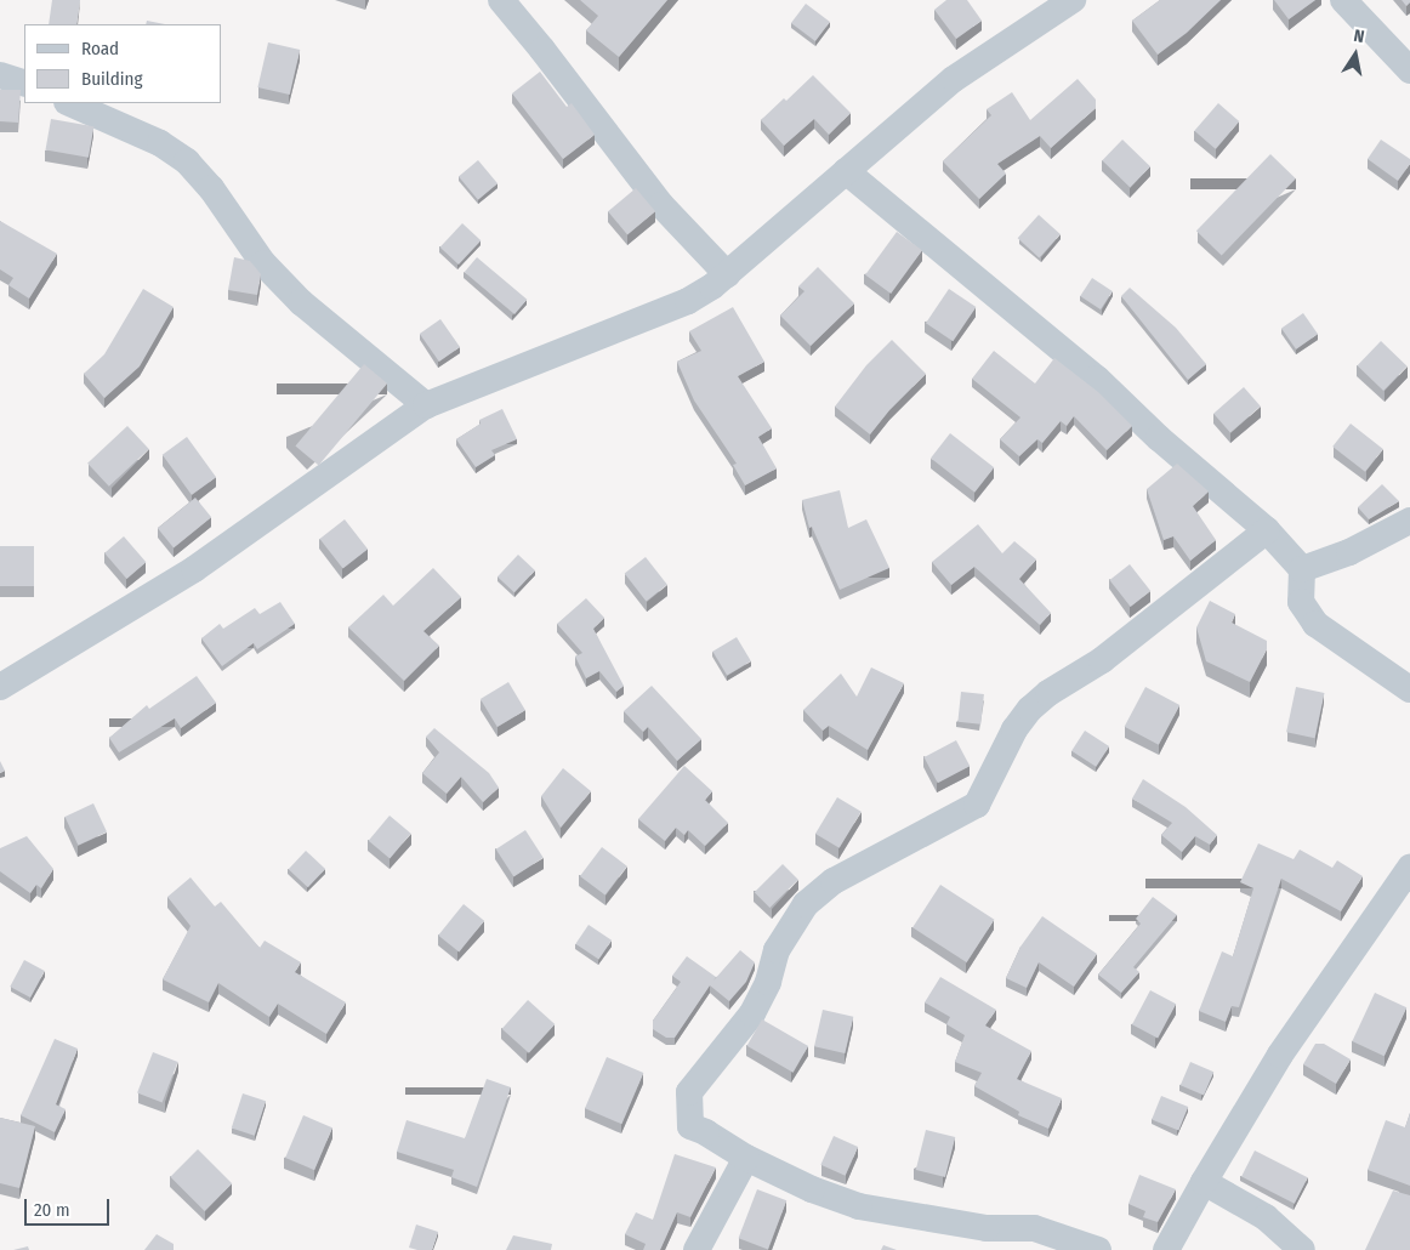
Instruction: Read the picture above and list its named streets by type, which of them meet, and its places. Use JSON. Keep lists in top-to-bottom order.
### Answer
{
  "legend": ["Road", "Building"],
  "scale_bar": "20 m",
  "north": "top"
}
